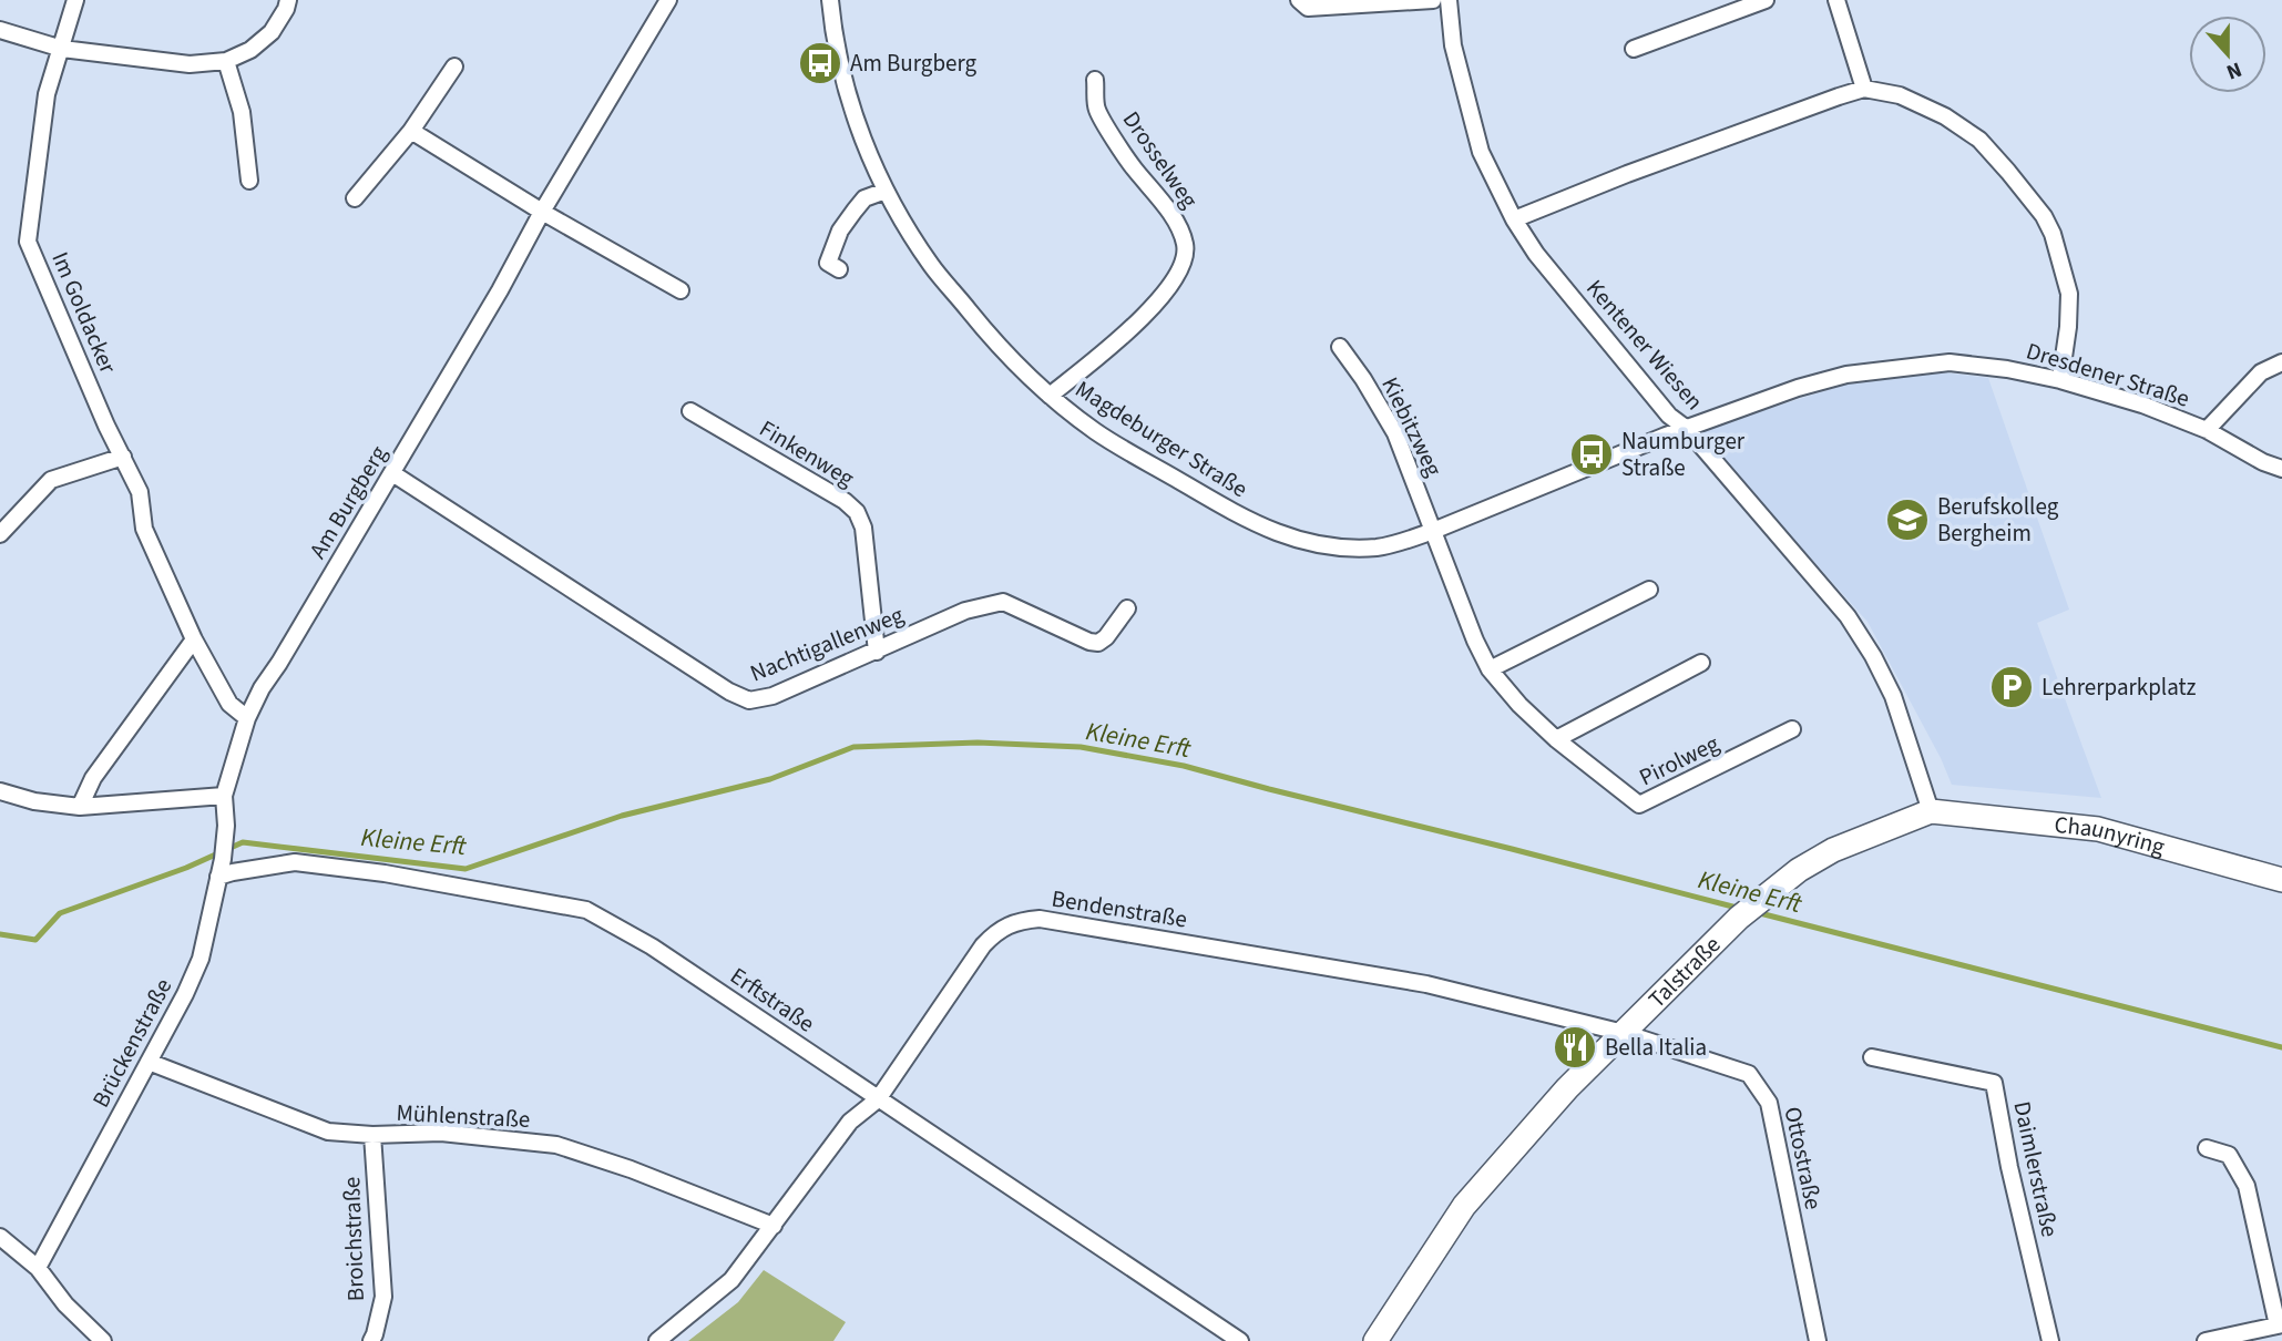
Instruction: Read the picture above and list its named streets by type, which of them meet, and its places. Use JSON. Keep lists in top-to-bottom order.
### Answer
{
  "streets": {
    "street": [
      "Drosselweg",
      "Im Goldacker",
      "Kentener Wiesen",
      "Dresdener Straße",
      "Kiebitzweg",
      "Magdeburger Straße",
      "Finkenweg",
      "Am Burgberg",
      "Nachtigallenweg",
      "Pirolweg",
      "Chaunyring",
      "Bendenstraße",
      "Talstraße",
      "Erftstraße",
      "Brückenstraße",
      "Mühlenstraße",
      "Ottostraße",
      "Daimlerstraße",
      "Broichstraße"
    ]
  },
  "crossings": [
    ["Drosselweg", "Magdeburger Straße"],
    ["Im Goldacker", "Am Burgberg"],
    ["Kentener Wiesen", "Dresdener Straße"],
    ["Kentener Wiesen", "Magdeburger Straße"],
    ["Kentener Wiesen", "Chaunyring"],
    ["Kentener Wiesen", "Talstraße"],
    ["Dresdener Straße", "Magdeburger Straße"],
    ["Kiebitzweg", "Magdeburger Straße"],
    ["Kiebitzweg", "Pirolweg"],
    ["Magdeburger Straße", "Pirolweg"],
    ["Finkenweg", "Nachtigallenweg"],
    ["Am Burgberg", "Nachtigallenweg"],
    ["Am Burgberg", "Brückenstraße"],
    ["Chaunyring", "Talstraße"],
    ["Bendenstraße", "Talstraße"],
    ["Bendenstraße", "Erftstraße"],
    ["Bendenstraße", "Mühlenstraße"],
    ["Bendenstraße", "Ottostraße"],
    ["Talstraße", "Ottostraße"],
    ["Erftstraße", "Brückenstraße"],
    ["Brückenstraße", "Mühlenstraße"],
    ["Mühlenstraße", "Broichstraße"]
  ],
  "water": ["Kleine Erft"],
  "places": {
    "bus stop": ["Am Burgberg", "Naumburger Straße"],
    "school or university": ["Berufskolleg Bergheim"],
    "parking": ["Lehrerparkplatz"],
    "restaurant": ["Bella Italia"]
  },
  "north": "bottom"
}
